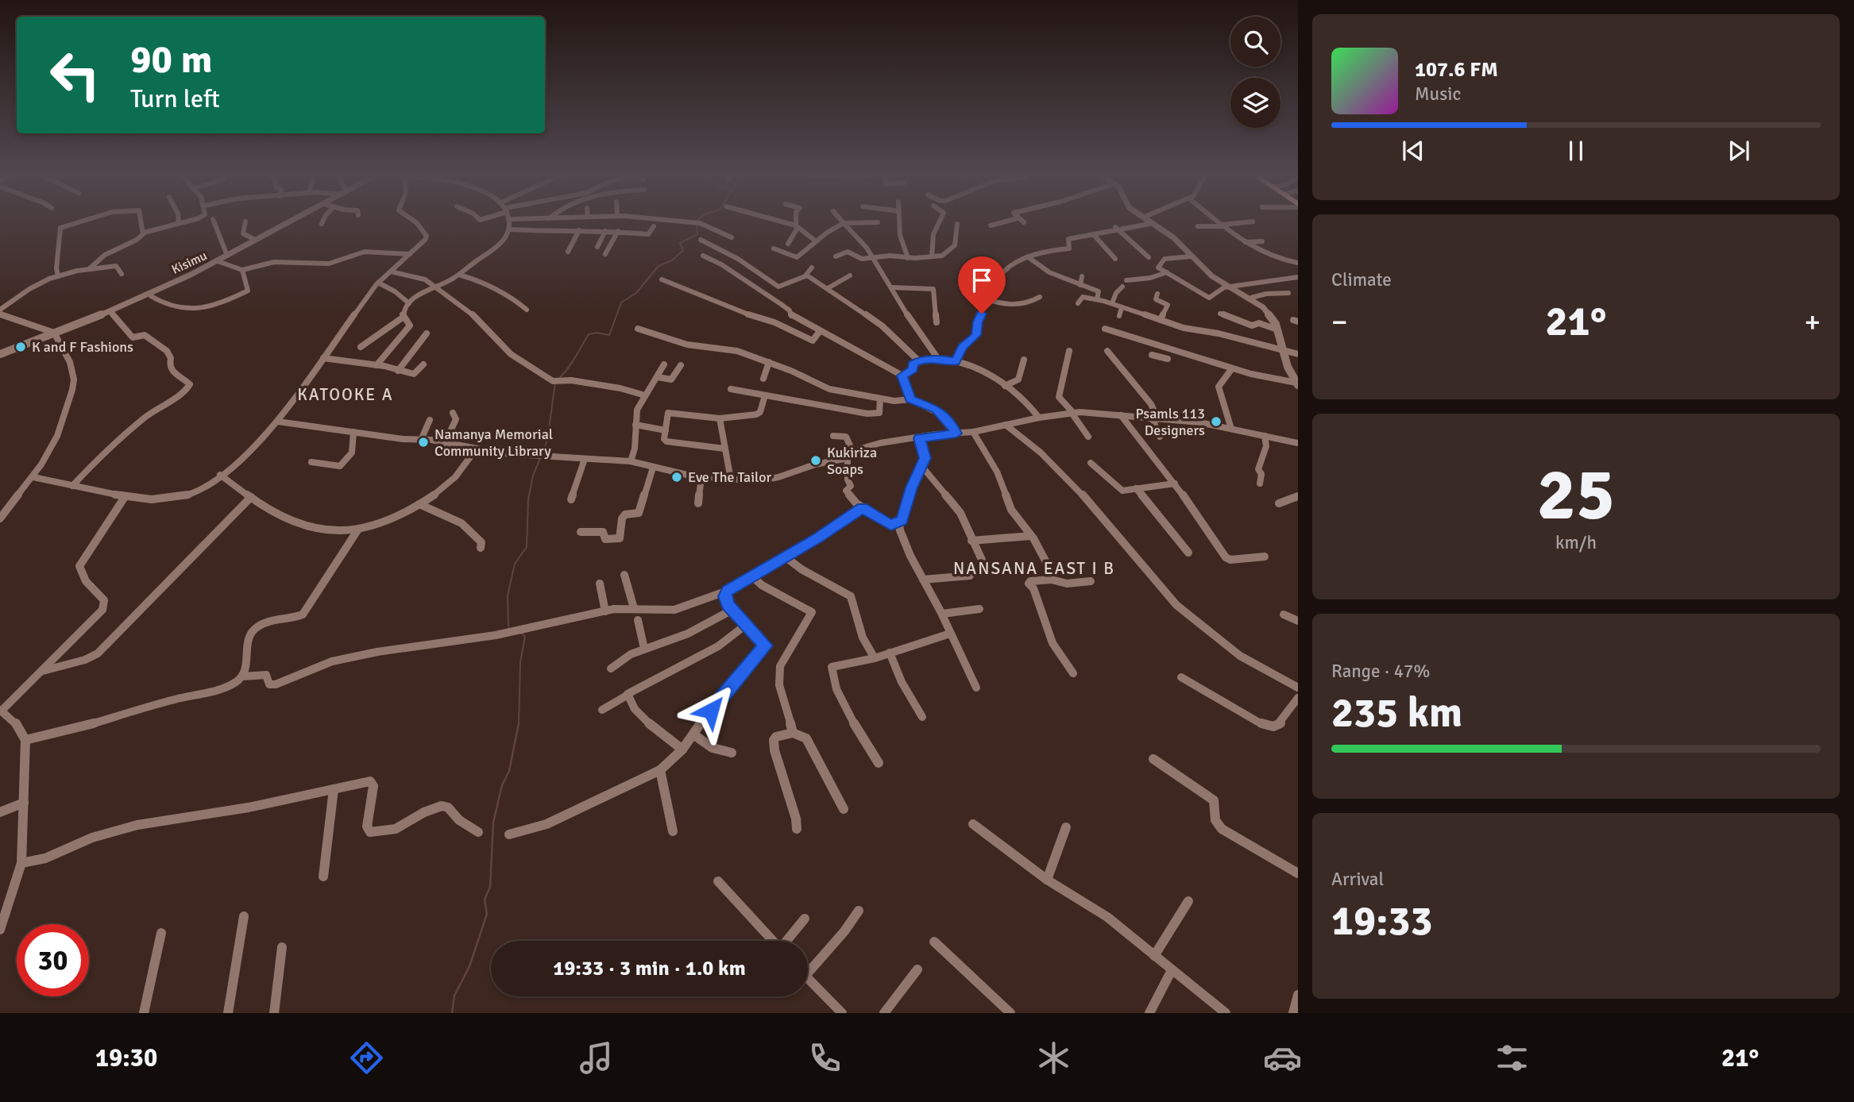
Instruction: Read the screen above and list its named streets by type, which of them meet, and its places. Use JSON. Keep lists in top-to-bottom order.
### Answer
{
  "streets": {
    "street": ["Kisimu"]
  },
  "districts": ["KATOOKE A", "NANSANA EAST I B"],
  "places": [
    "K and F Fashions",
    "Psamls 113 Designers",
    "Namanya Memorial Community Library",
    "Kukiriza Soaps",
    "Eve The Tailor"
  ],
  "page": {
    "turn": ["90 m", "Turn left"],
    "song": ["107.6 FM", "Music"],
    "tile": [
      "Climate",
      ["25", "km/h"],
      ["Range · 47%", "235 km"],
      ["Arrival", "19:33"]
    ],
    "heat": ["−", "21°", "+"],
    "limit": "30",
    "trip": "19:33 · 3 min · 1.0 km",
    "tabs": ["19:30", "21°"]
  }
}
